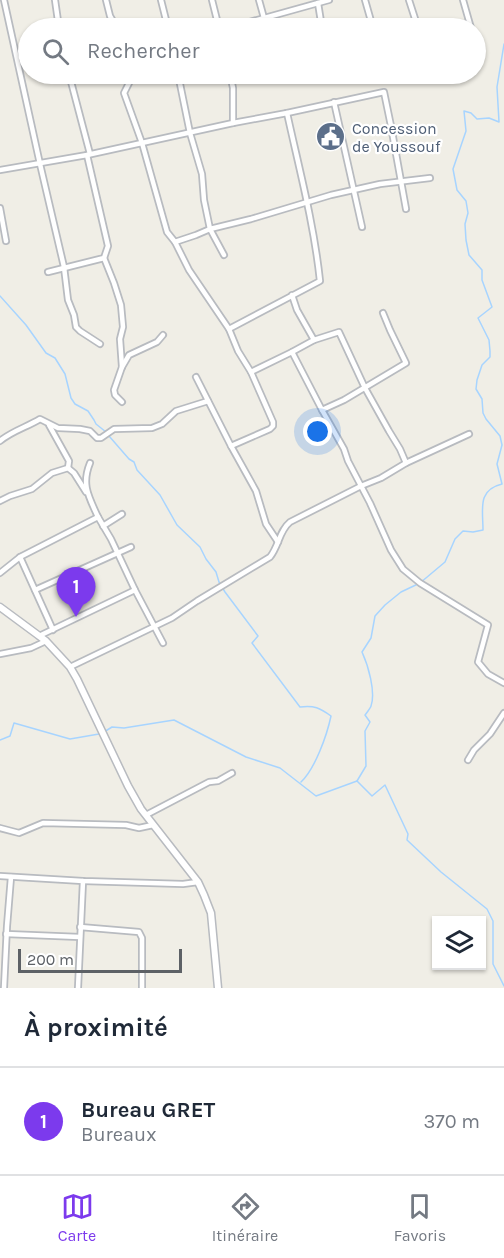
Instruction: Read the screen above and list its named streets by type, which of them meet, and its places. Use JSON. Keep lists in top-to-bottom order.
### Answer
{
  "places": {
    "public building": ["Concession de Youssouf"]
  },
  "scale_bar": "200 m",
  "page": {
    "search": "Rechercher",
    "pins": "1",
    "scale": "200 m",
    "heading": "À proximité",
    "list": [
      {
        "mark": "1",
        "name": "Bureau GRET",
        "note": "Bureaux",
        "value": "370 m"
      }
    ],
    "nav": ["Carte", "Itinéraire", "Favoris"]
  }
}
